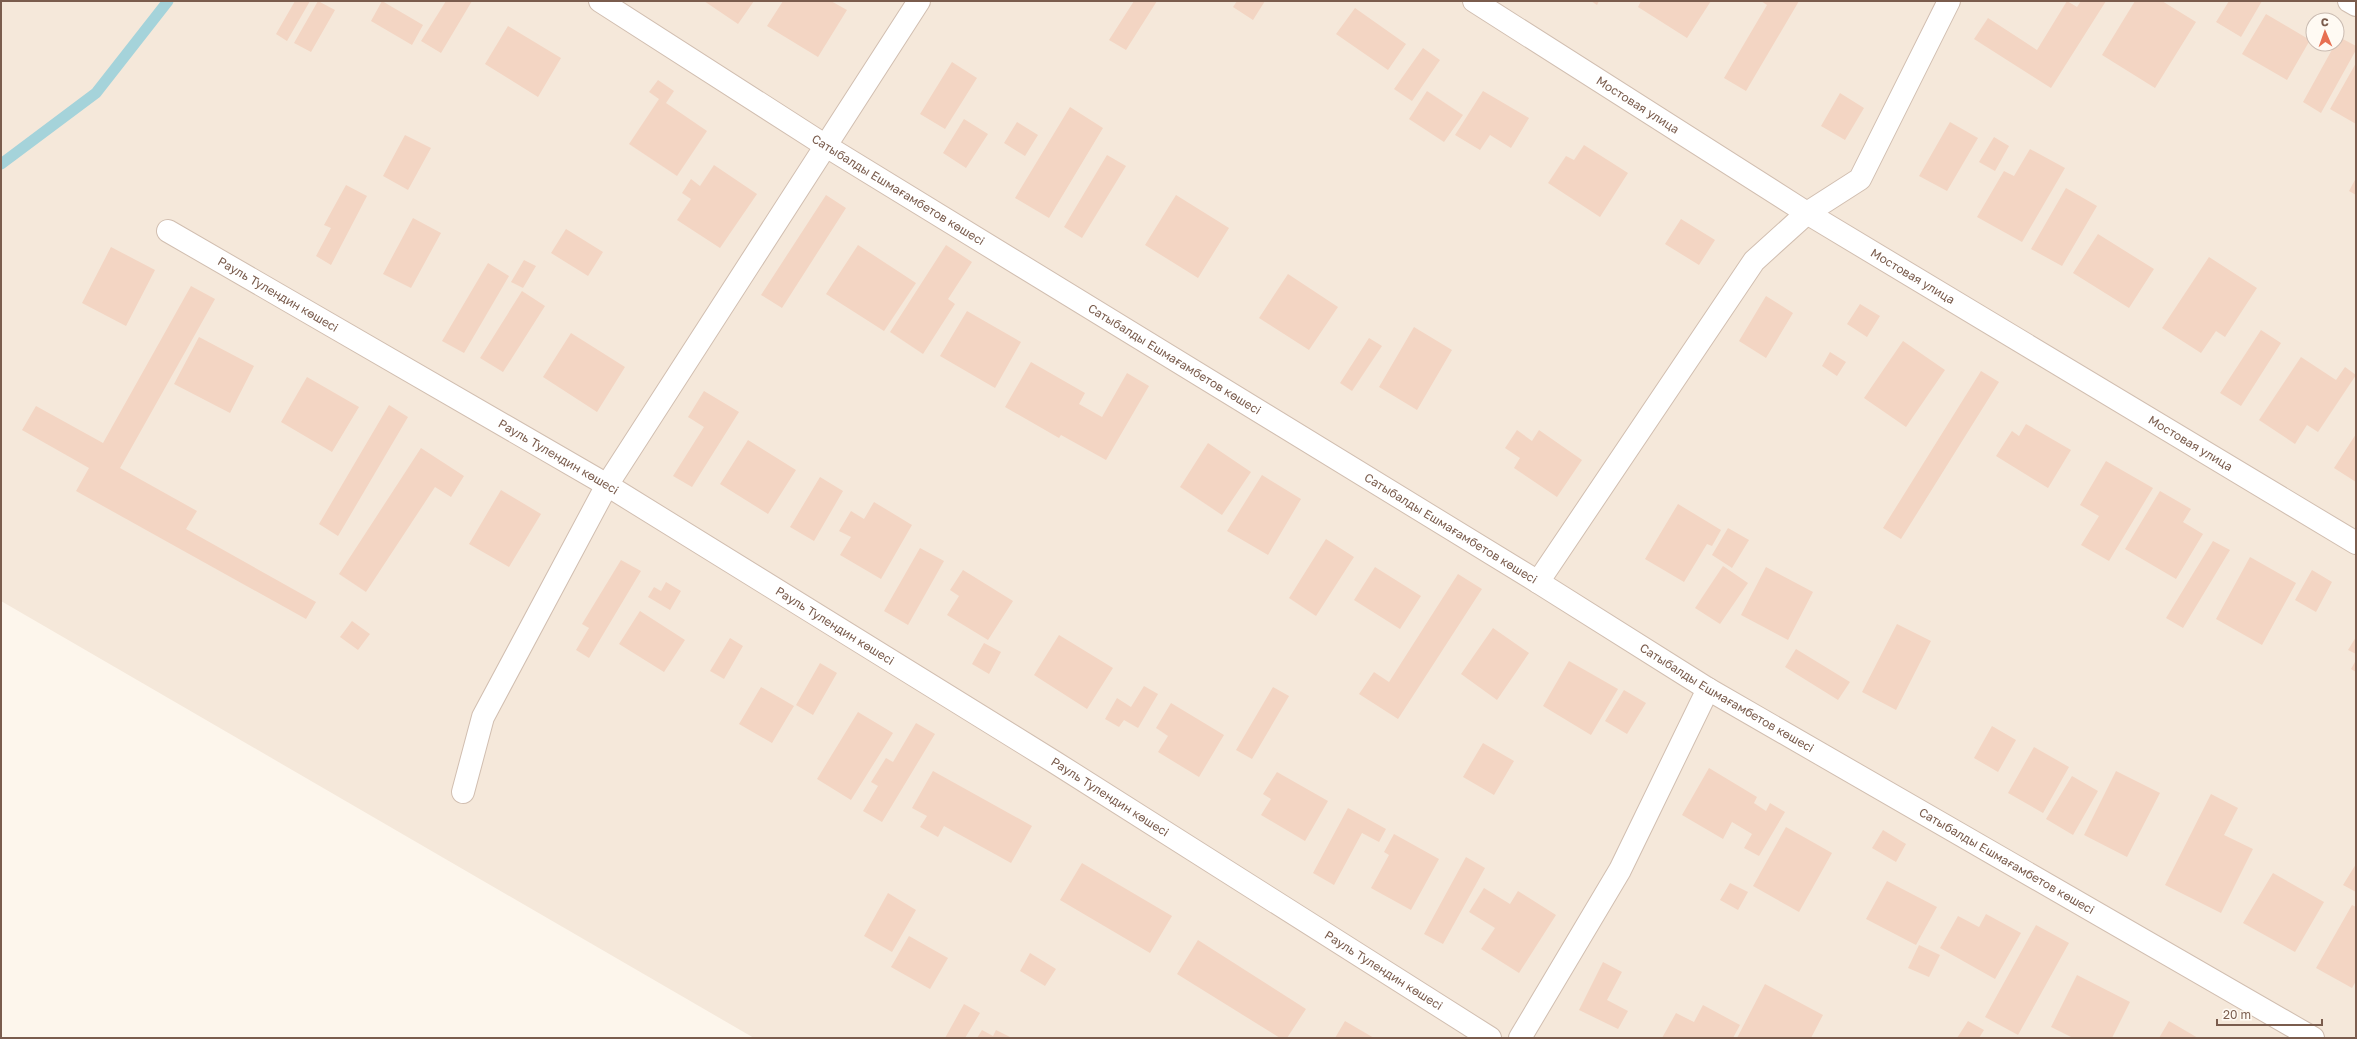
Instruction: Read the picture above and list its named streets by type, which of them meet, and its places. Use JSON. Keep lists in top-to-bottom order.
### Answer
{
  "streets": {
    "street": ["Мостовая улица", "Сатыбалды Ешмағамбетов көшесі", "Рауль Тулендин көшесі"]
  },
  "scale_bar": "20 m",
  "north": "top"
}
